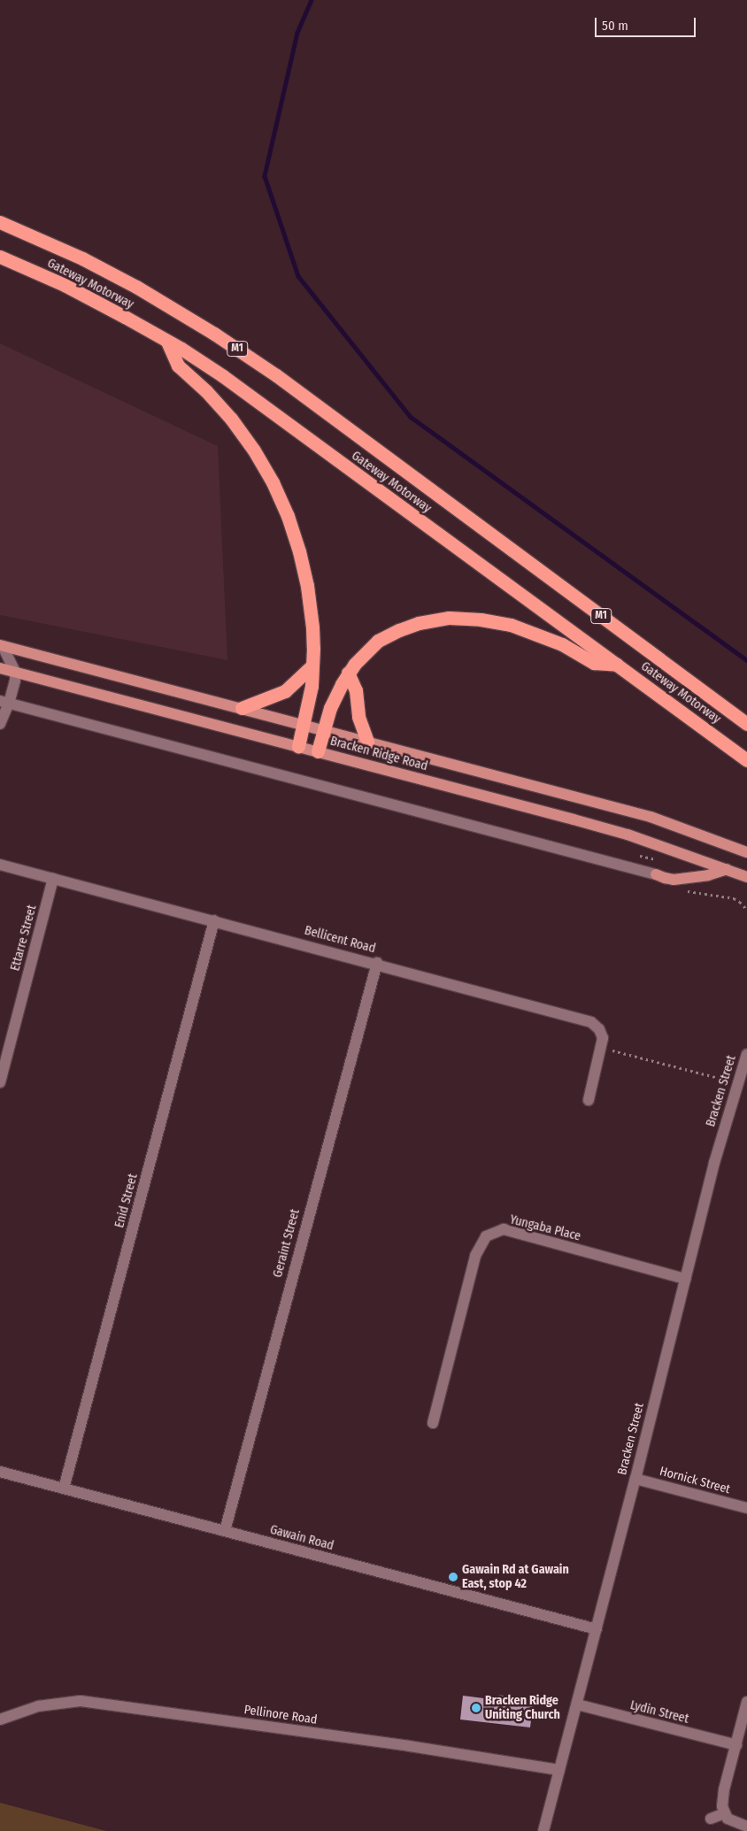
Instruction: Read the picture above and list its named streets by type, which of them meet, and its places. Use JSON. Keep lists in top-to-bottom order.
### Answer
{
  "streets": {
    "highway": ["Gateway Motorway", "M1"],
    "main road": ["Bracken Ridge Road"],
    "street": [
      "Ettarre Street",
      "Bellicent Road",
      "Bracken Street",
      "Enid Street",
      "Yungaba Place",
      "Geraint Street",
      "Hornick Street",
      "Gawain Road",
      "Lydin Street",
      "Pellinore Road"
    ]
  },
  "crossings": [
    ["Ettarre Street", "Bellicent Road"],
    ["Bellicent Road", "Enid Street"],
    ["Bellicent Road", "Geraint Street"],
    ["Bracken Street", "Yungaba Place"],
    ["Bracken Street", "Hornick Street"],
    ["Bracken Street", "Gawain Road"],
    ["Bracken Street", "Lydin Street"],
    ["Bracken Street", "Pellinore Road"],
    ["Enid Street", "Gawain Road"],
    ["Geraint Street", "Gawain Road"]
  ],
  "places": ["Gawain Rd at Gawain East, stop 42", "Bracken Ridge Uniting Church"],
  "scale_bar": "50 m"
}
